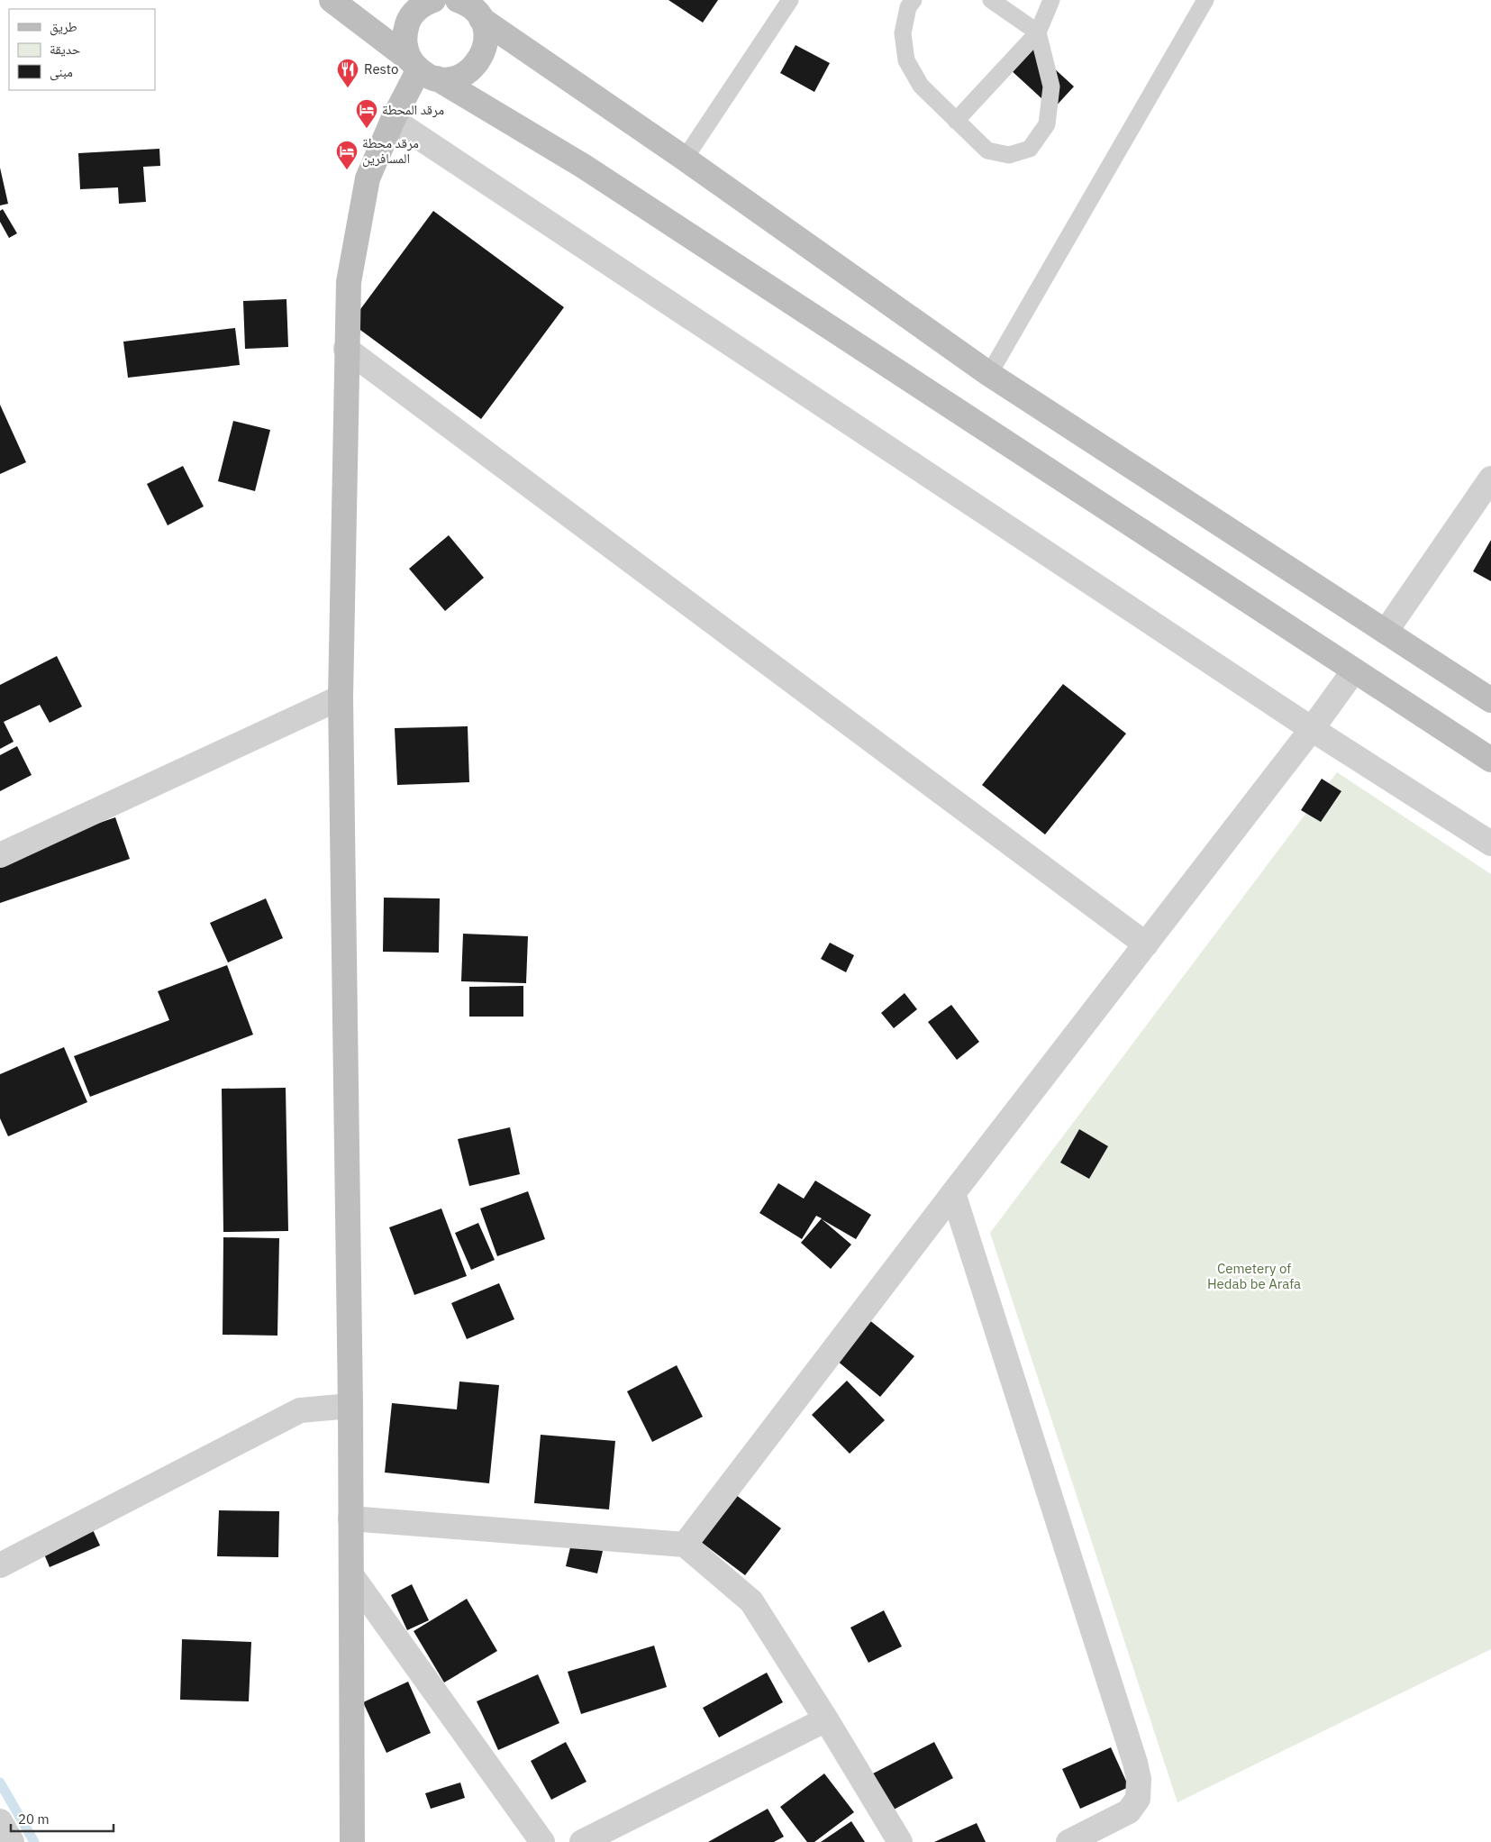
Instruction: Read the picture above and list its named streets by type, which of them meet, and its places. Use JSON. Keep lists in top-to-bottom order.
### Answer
{
  "parks": ["Cemetery of Hedab be Arafa"],
  "places": {
    "restaurant": ["Resto"],
    "hotel": ["مرقد المحطة", "مرقد محطة المسافرين"]
  },
  "legend": ["طريق", "حديقة", "مبنى"],
  "scale_bar": "20 m"
}
